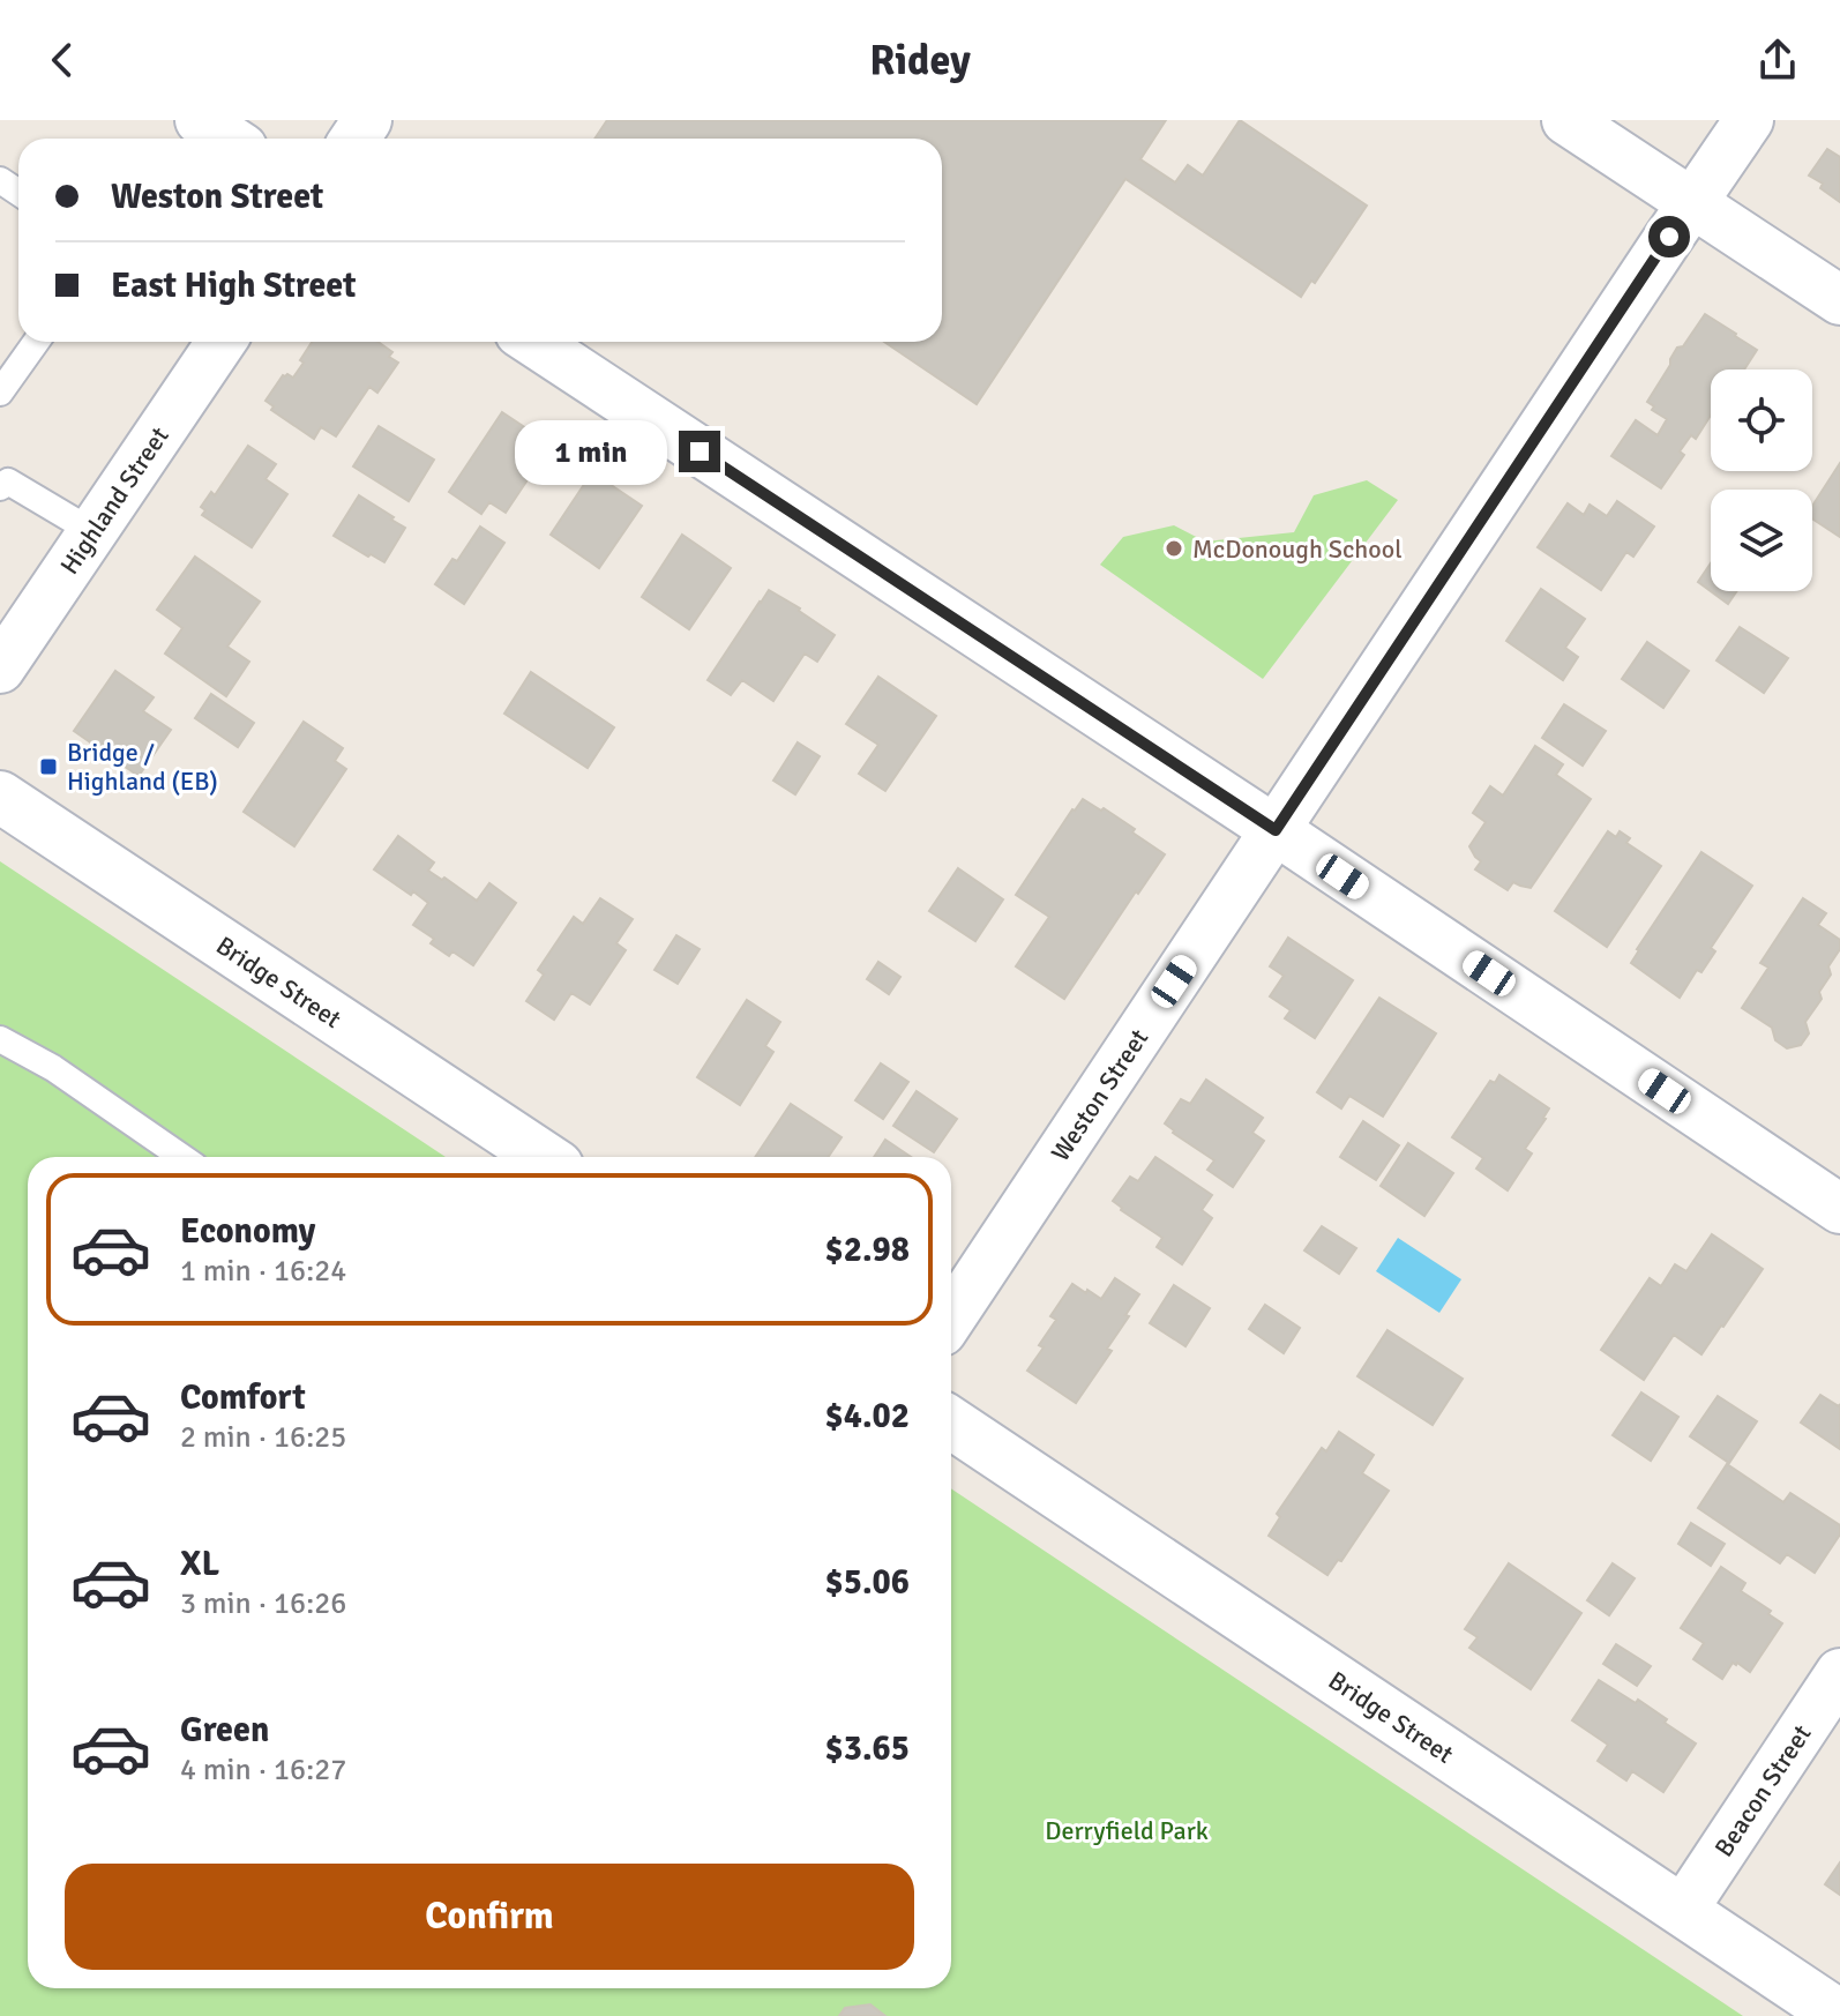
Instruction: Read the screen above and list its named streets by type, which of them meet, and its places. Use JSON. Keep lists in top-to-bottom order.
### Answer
{
  "streets": {
    "main road": ["Bridge Street"],
    "street": ["Highland Street", "Weston Street", "Beacon Street"]
  },
  "crossings": [
    ["Bridge Street", "Beacon Street"]
  ],
  "parks": ["Derryfield Park"],
  "places": {
    "other": ["McDonough School"],
    "transit": ["Bridge / Highland (EB)"]
  },
  "page": {
    "header": "Ridey",
    "banner": ["Weston Street", "East High Street"],
    "bubble": "1 min",
    "list": [
      {
        "name": "Economy",
        "note": "1 min · 16:24",
        "value": "$2.98"
      },
      {
        "name": "Comfort",
        "note": "2 min · 16:25",
        "value": "$4.02"
      },
      {
        "name": "XL",
        "note": "3 min · 16:26",
        "value": "$5.06"
      },
      {
        "name": "Green",
        "note": "4 min · 16:27",
        "value": "$3.65"
      }
    ],
    "buttons": "Confirm"
  }
}
